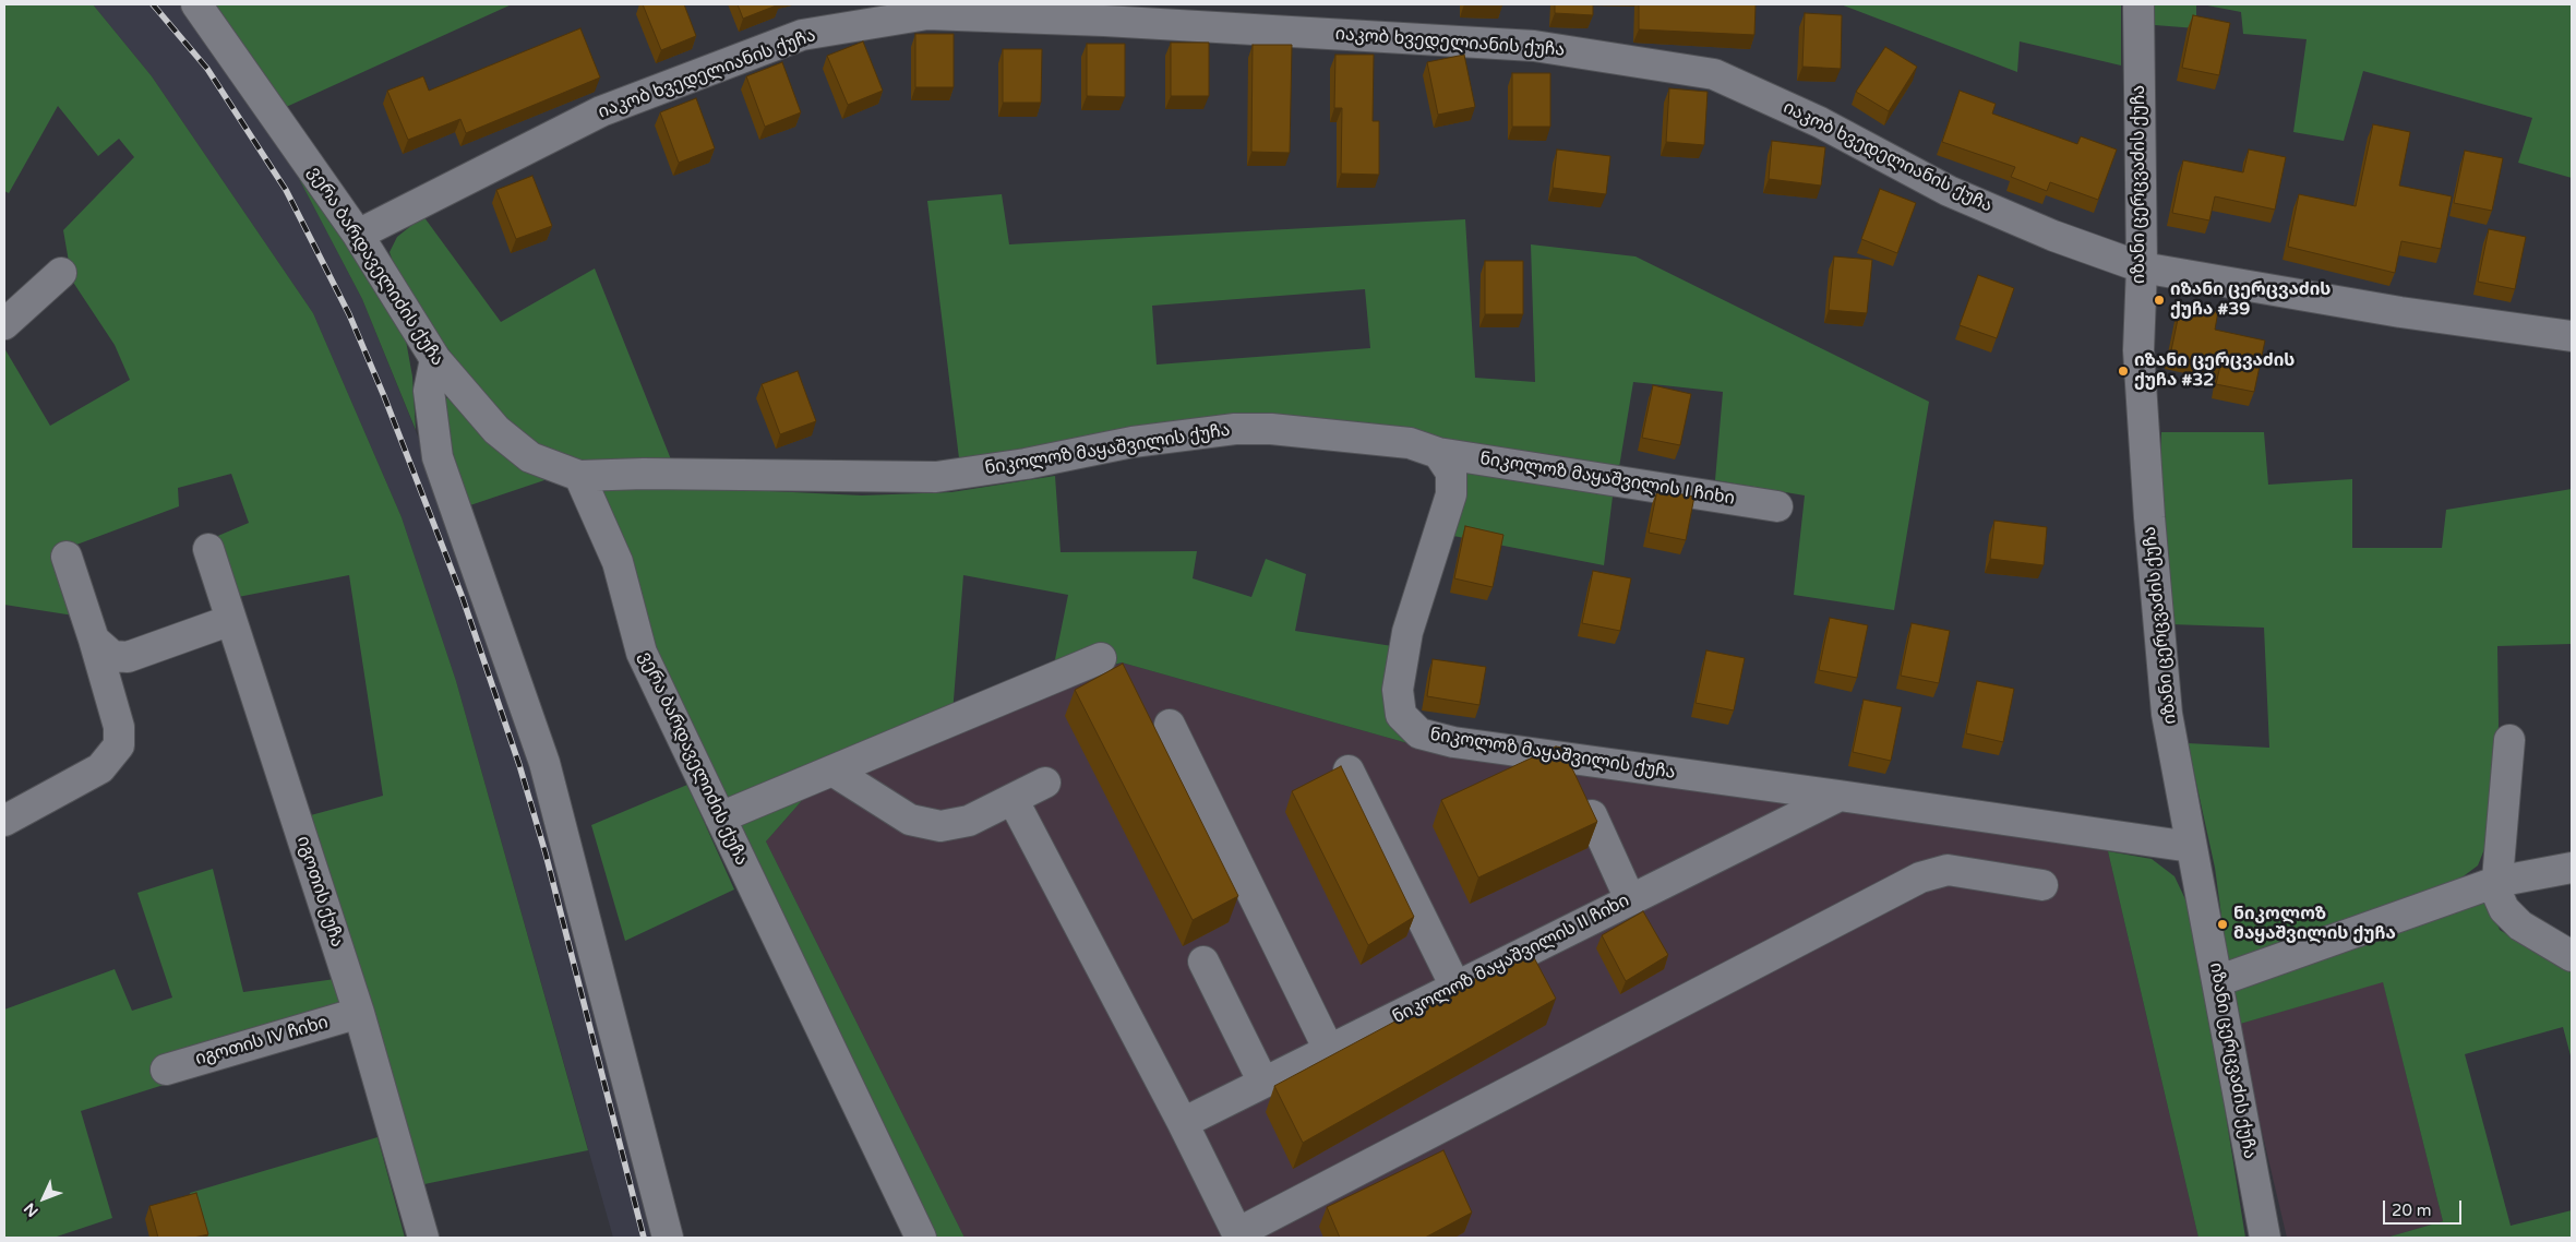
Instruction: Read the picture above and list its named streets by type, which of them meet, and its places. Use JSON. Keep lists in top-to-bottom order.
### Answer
{
  "streets": {
    "street": [
      "იაკობ ხვედელიანის ქუჩა",
      "იზანი ცერცვაძის ქუჩა",
      "ვერა ბარდაველიძის ქუჩა",
      "ნიკოლოზ მაყაშვილის ქუჩა",
      "ნიკოლოზ მაყაშვილის I ჩიხი",
      "იგოთის ქუჩა",
      "ნიკოლოზ მაყაშვილის II ჩიხი",
      "იგოთის IV ჩიხი"
    ]
  },
  "crossings": [
    ["იაკობ ხვედელიანის ქუჩა", "იზანი ცერცვაძის ქუჩა"],
    ["იაკობ ხვედელიანის ქუჩა", "ვერა ბარდაველიძის ქუჩა"],
    ["იზანი ცერცვაძის ქუჩა", "ნიკოლოზ მაყაშვილის ქუჩა"],
    ["ვერა ბარდაველიძის ქუჩა", "ნიკოლოზ მაყაშვილის ქუჩა"],
    ["ნიკოლოზ მაყაშვილის ქუჩა", "ნიკოლოზ მაყაშვილის I ჩიხი"],
    ["ნიკოლოზ მაყაშვილის ქუჩა", "ნიკოლოზ მაყაშვილის II ჩიხი"],
    ["იგოთის ქუჩა", "იგოთის IV ჩიხი"]
  ],
  "places": ["იზანი ცერცვაძის ქუჩა #39", "იზანი ცერცვაძის ქუჩა #32", "ნიკოლოზ მაყაშვილის ქუჩა"],
  "scale_bar": "20 m",
  "north": "bottom left"
}
